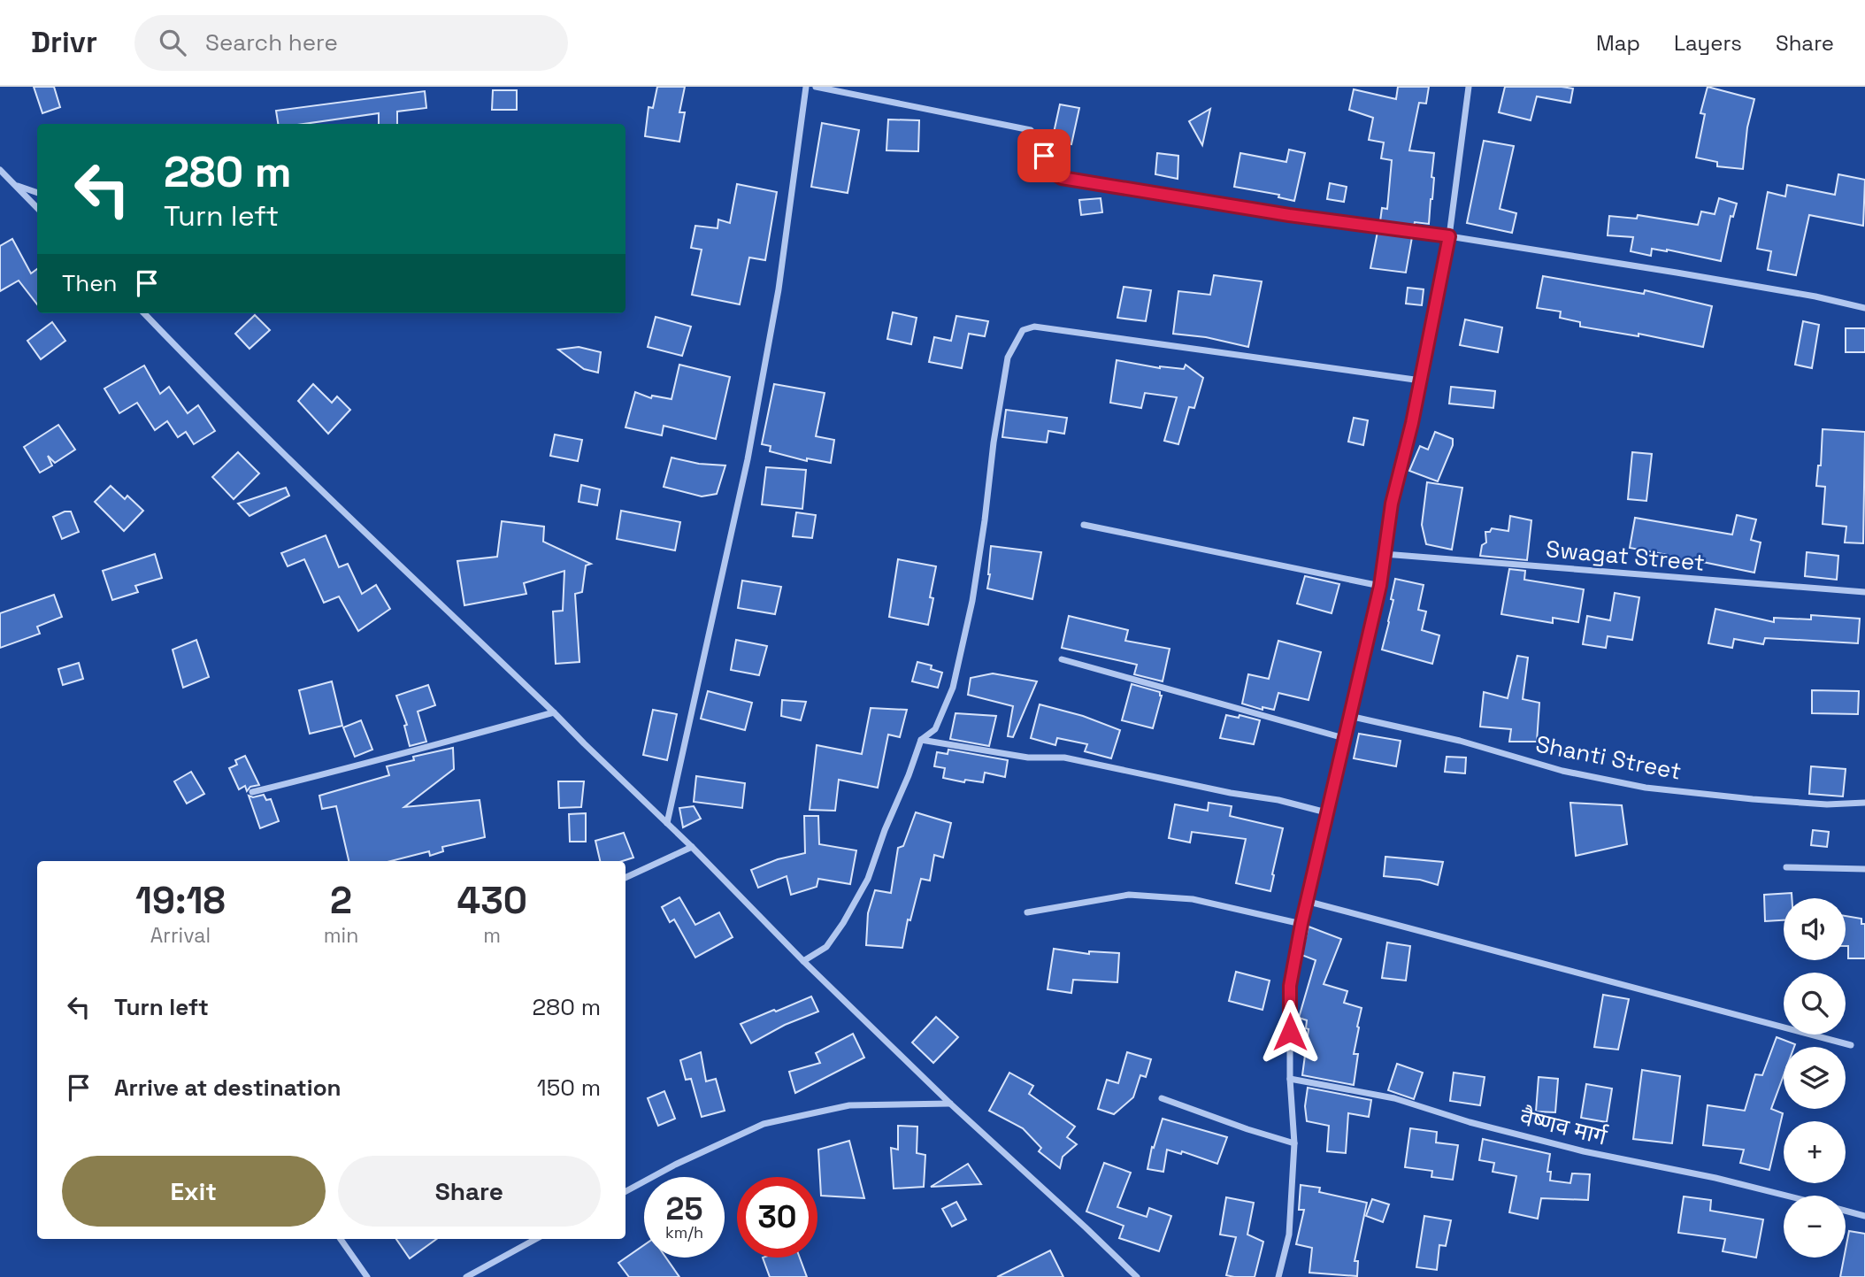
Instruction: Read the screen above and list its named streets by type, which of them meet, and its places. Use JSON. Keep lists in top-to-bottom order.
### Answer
{
  "streets": {
    "street": ["Swagat Street", "Shanti Street", "वैष्णव मार्ग"]
  },
  "page": {
    "header": "Drivr",
    "search": "Search here",
    "nav": ["Map", "Layers", "Share"],
    "turn": ["280 m", "Turn left"],
    "then": "Then",
    "eta": [
      "19:18",
      "Arrival",
      "2",
      "min",
      "430",
      "m"
    ],
    "map_buttons": ["+", "−"],
    "list": [
      {
        "name": "Turn left",
        "value": "280 m"
      },
      {
        "name": "Arrive at destination",
        "value": "150 m"
      }
    ],
    "buttons": ["Exit", "Share"],
    "speed": "25 km/h",
    "limit": "30"
  }
}
